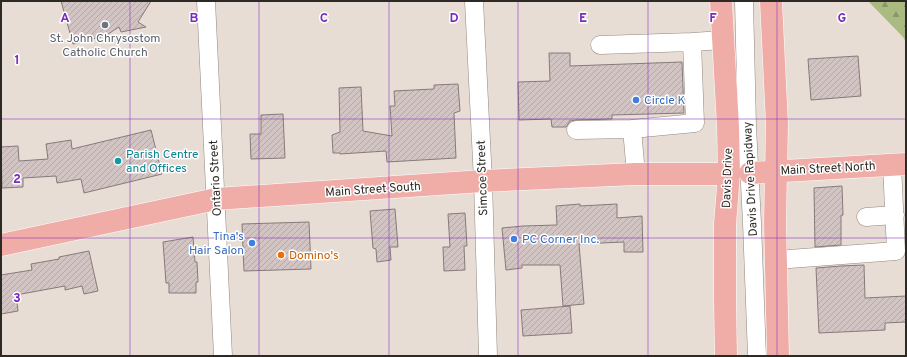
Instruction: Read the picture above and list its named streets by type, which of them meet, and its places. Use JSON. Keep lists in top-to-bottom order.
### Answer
{
  "streets": {
    "main road": ["Main Street North", "Davis Drive", "Main Street South"],
    "street": ["Ontario Street", "Simcoe Street", "Davis Drive Rapidway"]
  },
  "crossings": [
    ["Main Street North", "Davis Drive"],
    ["Main Street North", "Davis Drive Rapidway"],
    ["Main Street North", "Main Street South"],
    ["Ontario Street", "Main Street South"],
    ["Simcoe Street", "Main Street South"],
    ["Davis Drive", "Davis Drive Rapidway"],
    ["Davis Drive", "Main Street South"],
    ["Davis Drive Rapidway", "Main Street South"]
  ],
  "places": [
    "St. John Chrysostom Catholic Church",
    "Circle K",
    "Parish Centre and Offices",
    "PC Corner Inc.",
    "Tina's Hair Salon",
    "Domino's"
  ],
  "grid": {
    "columns": [
      "A",
      "B",
      "C",
      "D",
      "E",
      "F",
      "G"
    ],
    "rows": ["1", "2", "3"]
  }
}
